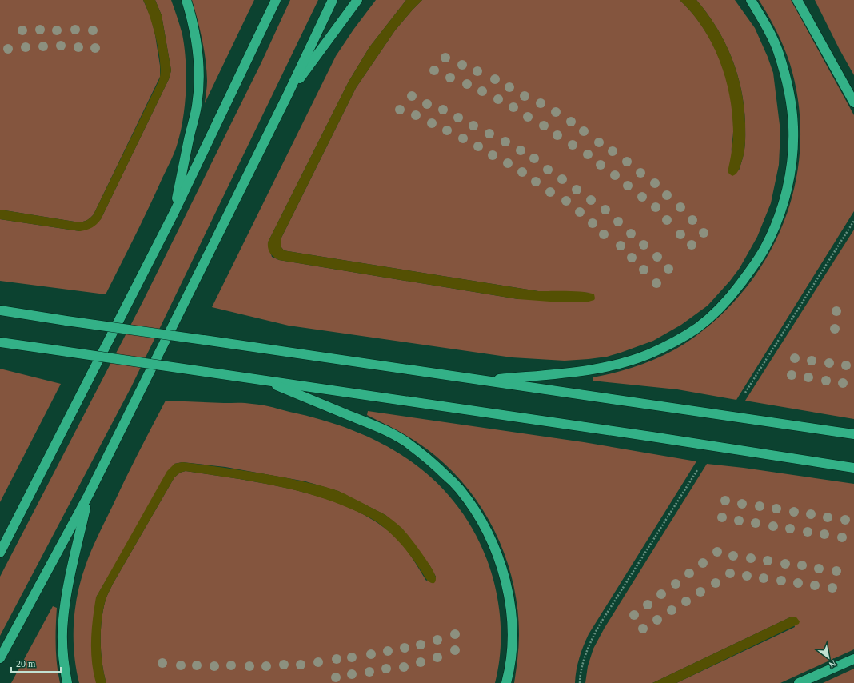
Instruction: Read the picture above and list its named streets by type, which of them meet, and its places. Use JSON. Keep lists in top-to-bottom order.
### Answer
{
  "scale_bar": "20 m",
  "north": "bottom right"
}
